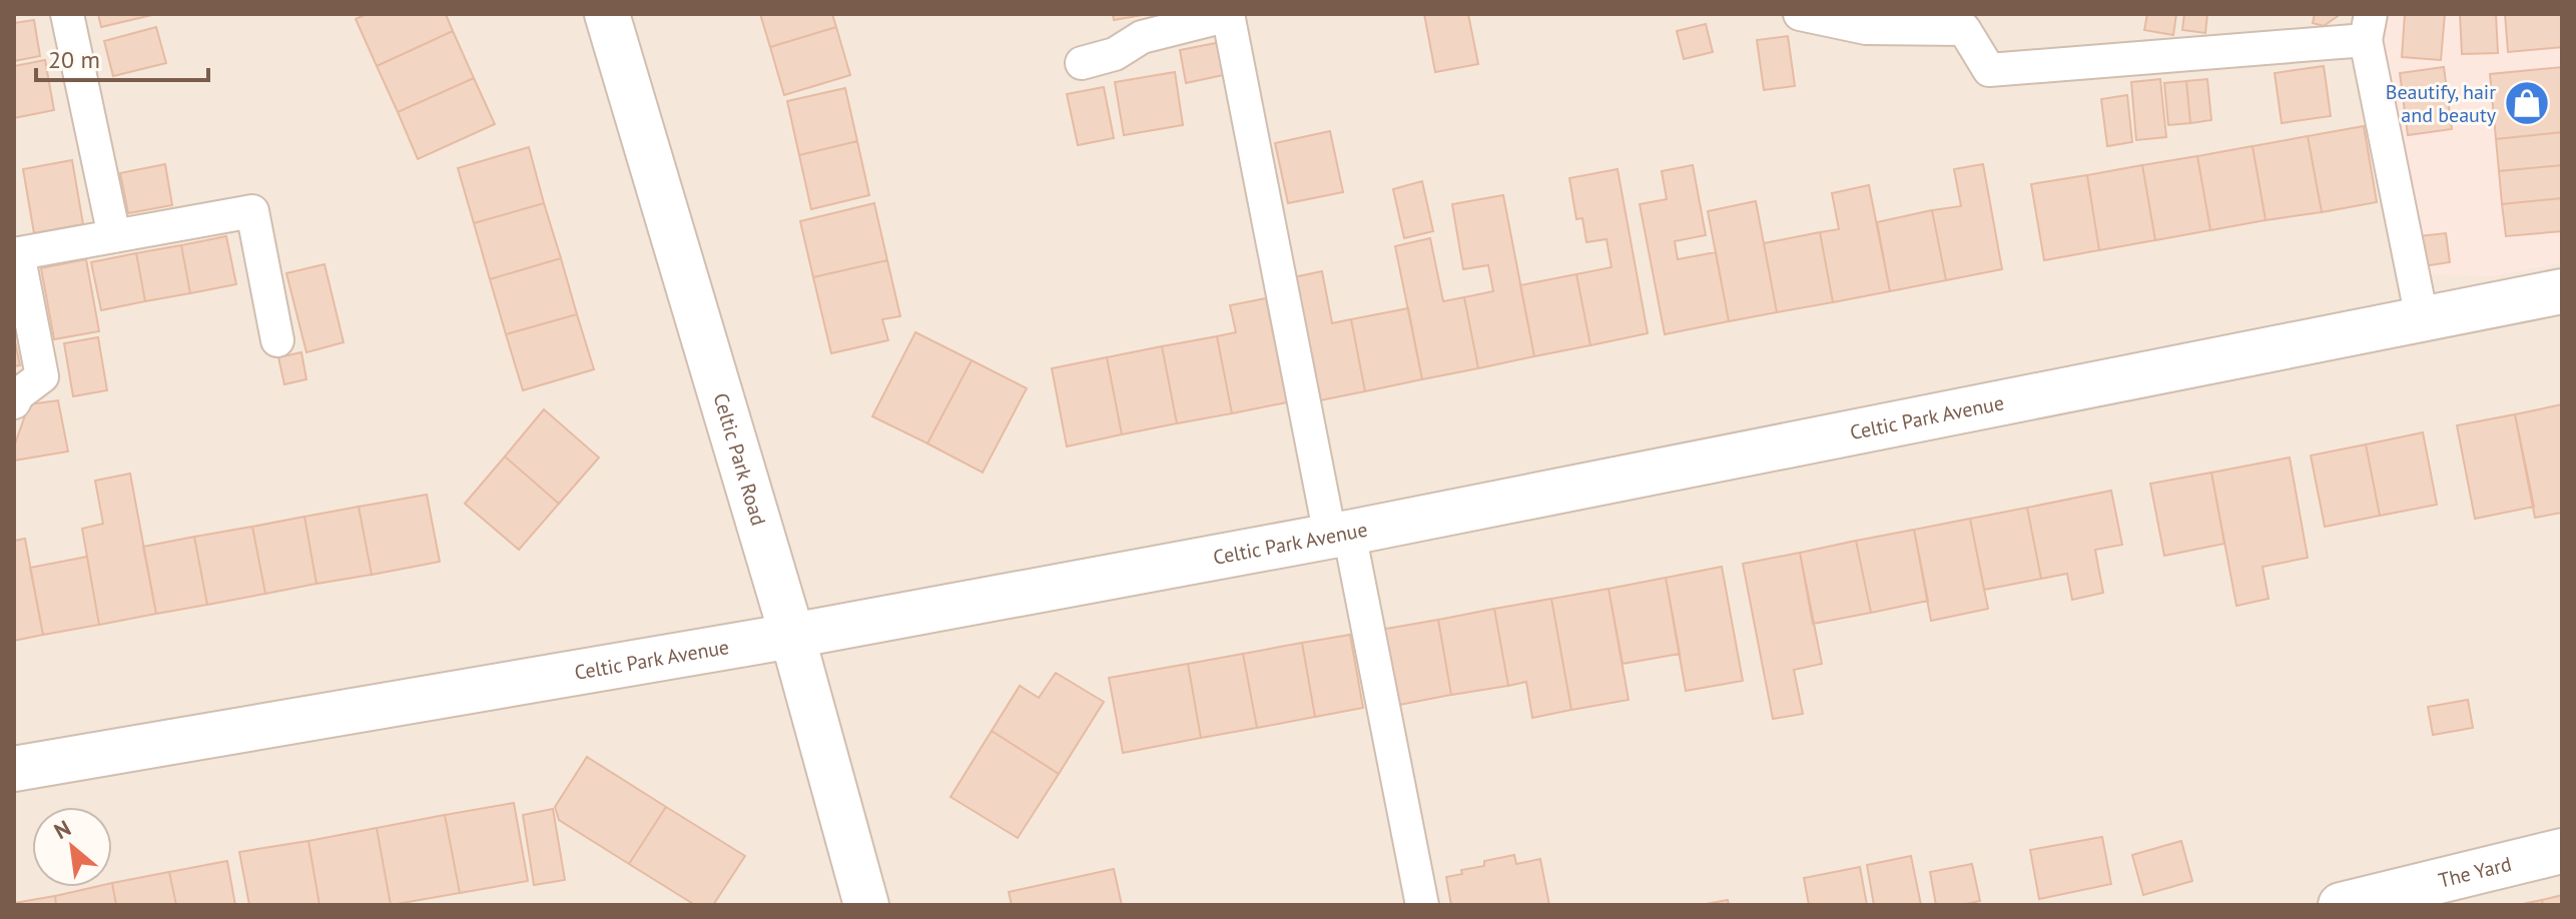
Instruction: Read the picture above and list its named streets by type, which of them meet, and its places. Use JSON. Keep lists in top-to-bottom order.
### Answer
{
  "streets": {
    "street": ["Celtic Park Avenue", "Celtic Park Road", "The Yard"]
  },
  "crossings": [
    ["Celtic Park Avenue", "Celtic Park Road"]
  ],
  "places": {
    "shop": ["Beautify, hair and beauty"]
  },
  "scale_bar": "20 m",
  "north": "top left"
}
